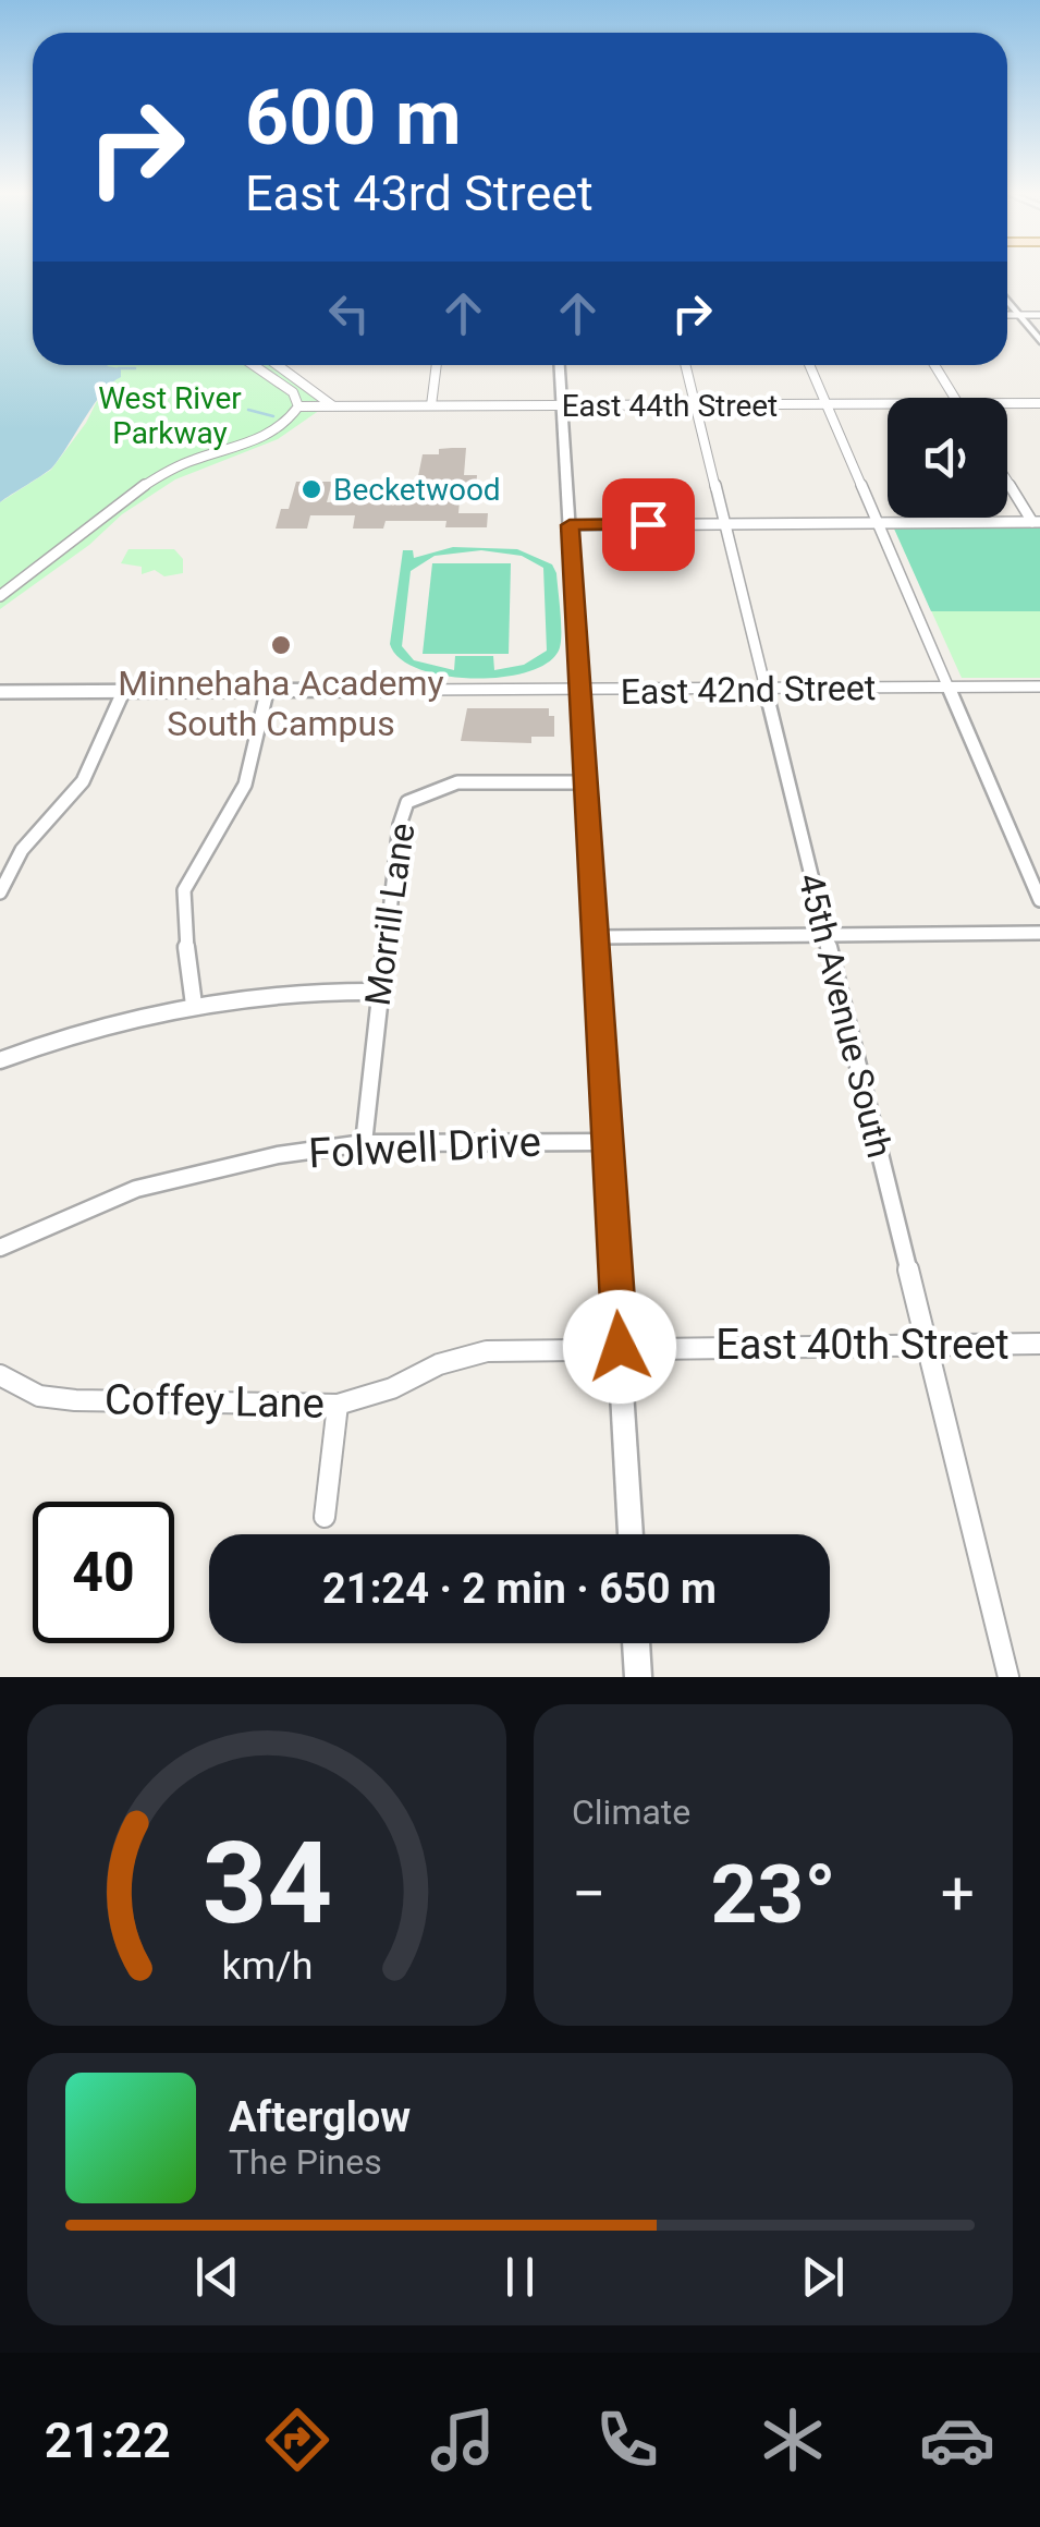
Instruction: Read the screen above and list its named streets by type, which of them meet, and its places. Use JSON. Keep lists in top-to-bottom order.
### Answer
{
  "streets": {
    "street": [
      "East 44th Street",
      "East 42nd Street",
      "Morrill Lane",
      "45th Avenue South",
      "Folwell Drive",
      "East 40th Street",
      "Coffey Lane"
    ]
  },
  "crossings": [
    ["East 44th Street", "45th Avenue South"],
    ["East 42nd Street", "45th Avenue South"],
    ["Morrill Lane", "Folwell Drive"],
    ["45th Avenue South", "East 40th Street"],
    ["East 40th Street", "Coffey Lane"]
  ],
  "parks": ["West River Parkway"],
  "places": ["Becketwood", "Minnehaha Academy South Campus"],
  "page": {
    "turn": ["600 m", "East 43rd Street"],
    "limit": "40",
    "trip": "21:24 · 2 min · 650 m",
    "tile": "Climate",
    "heat": ["−", "23°", "+"],
    "song": ["Afterglow", "The Pines"],
    "tabs": "21:22",
    "gauge": ["34", "km/h"]
  }
}
